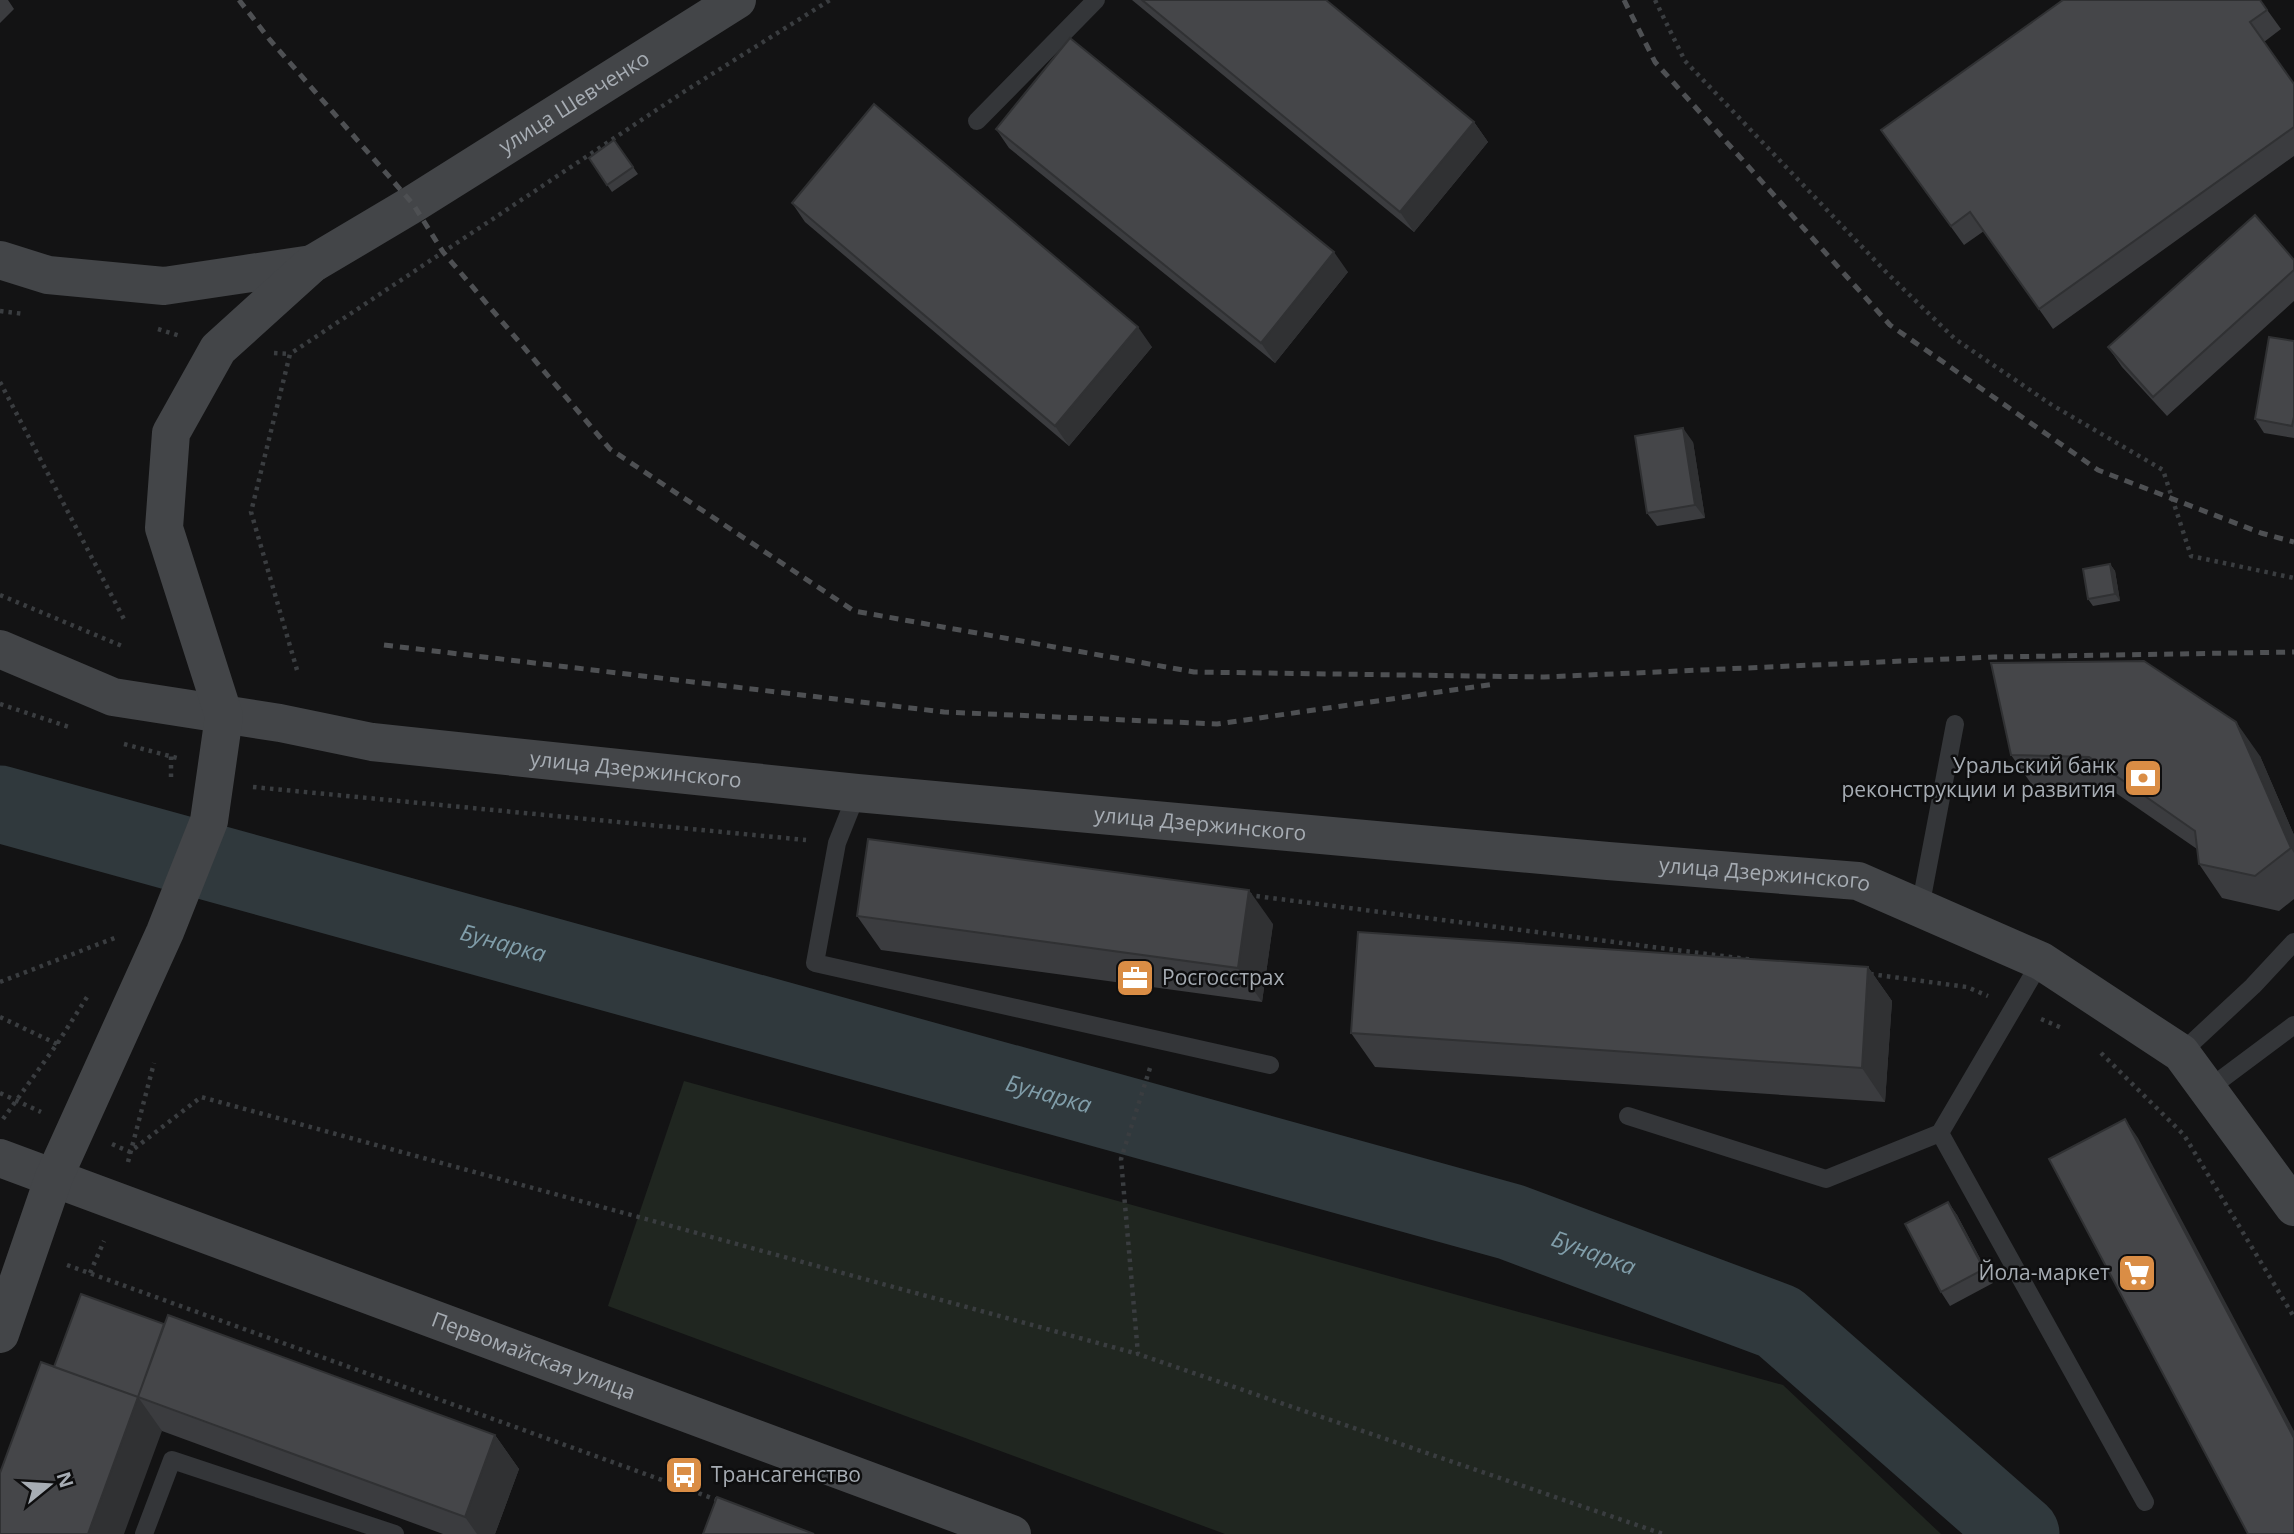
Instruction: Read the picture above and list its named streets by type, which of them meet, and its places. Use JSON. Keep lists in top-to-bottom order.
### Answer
{
  "streets": {
    "main road": ["улица Шевченко", "улица Дзержинского", "Первомайская улица"]
  },
  "water": ["Бунарка"],
  "places": {
    "bank": ["Уральский банк реконструкции и развития"],
    "office": ["Росгосстрах"],
    "supermarket": ["Йола-маркет"],
    "bus stop": ["Трансагенство"]
  },
  "north": "right"
}
